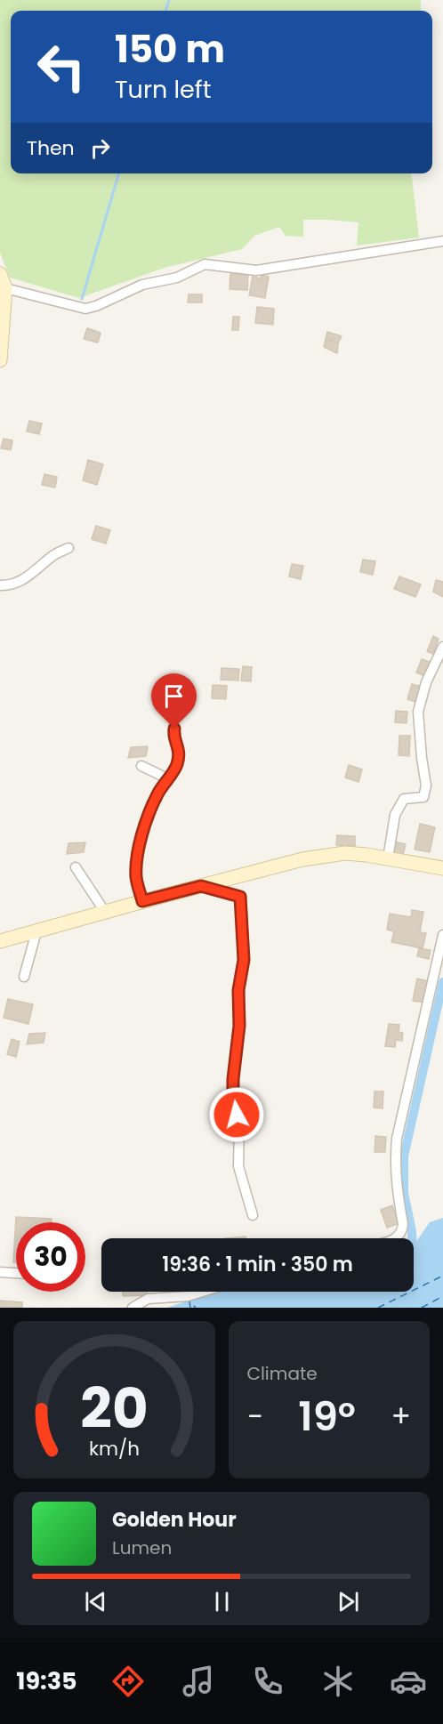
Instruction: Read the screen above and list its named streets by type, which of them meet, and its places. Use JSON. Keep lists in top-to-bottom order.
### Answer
{
  "page": {
    "turn": ["150 m", "Turn left"],
    "then": "Then",
    "limit": "30",
    "trip": "19:36 · 1 min · 350 m",
    "tile": "Climate",
    "heat": ["−", "19°", "+"],
    "song": ["Golden Hour", "Lumen"],
    "tabs": "19:35",
    "gauge": ["20", "km/h"]
  }
}
